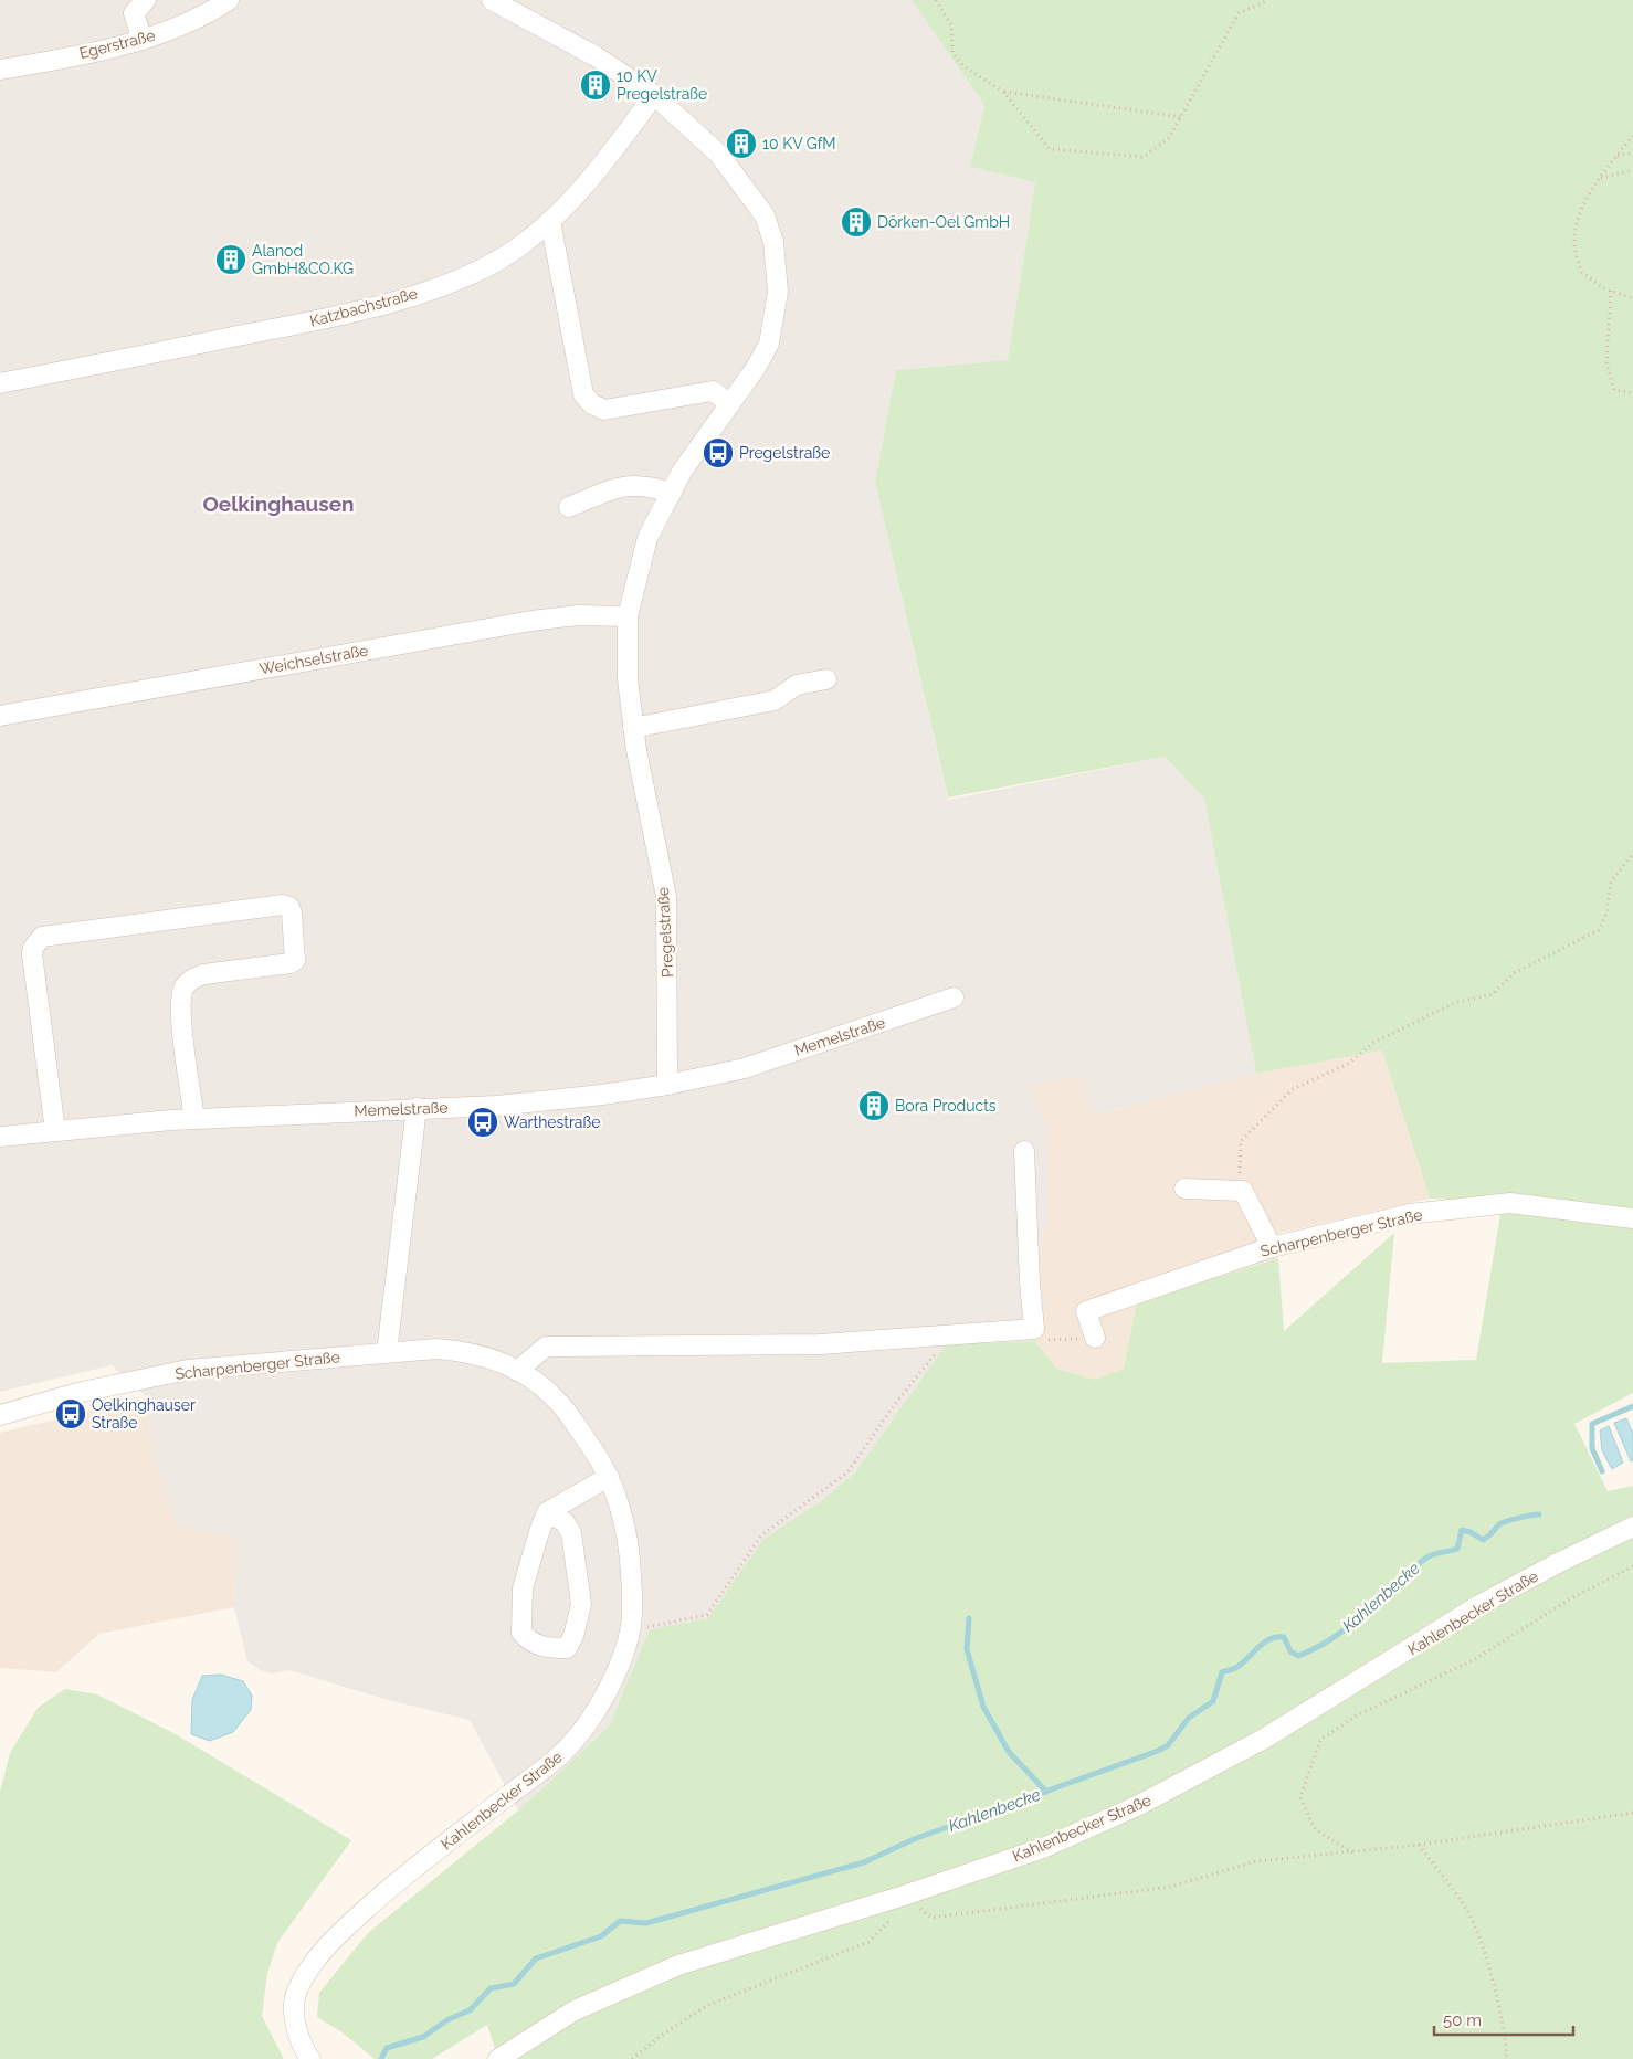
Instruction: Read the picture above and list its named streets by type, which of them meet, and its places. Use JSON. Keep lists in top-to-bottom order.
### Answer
{
  "streets": {
    "street": [
      "Egerstraße",
      "Katzbachstraße",
      "Weichselstraße",
      "Pregelstraße",
      "Memelstraße",
      "Scharpenberger Straße",
      "Kahlenbecker Straße"
    ]
  },
  "crossings": [
    ["Katzbachstraße", "Pregelstraße"],
    ["Weichselstraße", "Pregelstraße"],
    ["Pregelstraße", "Memelstraße"],
    ["Scharpenberger Straße", "Kahlenbecker Straße"]
  ],
  "districts": ["Oelkinghausen"],
  "water": ["Kahlenbecke"],
  "places": {
    "building": [
      "10 KV Pregelstraße",
      "10 KV GfM",
      "Dörken-Oel GmbH",
      "Alanod GmbH&CO.KG",
      "Bora Products"
    ],
    "bus stop": ["Pregelstraße", "Warthestraße", "Oelkinghauser Straße"]
  },
  "scale_bar": "50 m"
}
